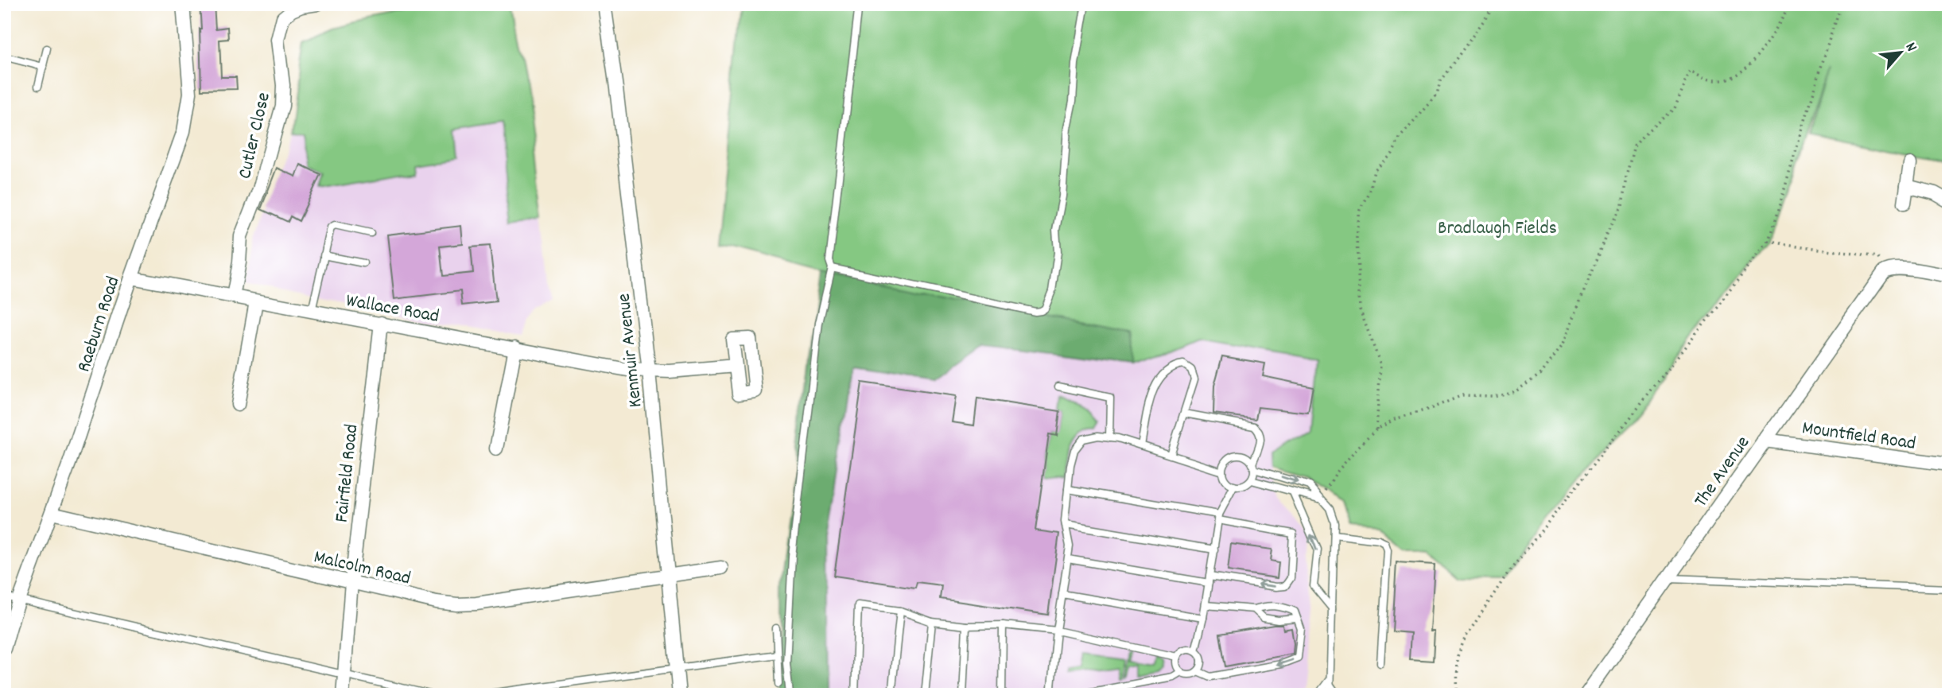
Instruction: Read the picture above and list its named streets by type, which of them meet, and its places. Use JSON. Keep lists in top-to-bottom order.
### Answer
{
  "streets": {
    "street": [
      "Cutler Close",
      "Wallace Road",
      "Raeburn Road",
      "Kenmuir Avenue",
      "Mountfield Road",
      "The Avenue",
      "Fairfield Road",
      "Malcolm Road"
    ]
  },
  "crossings": [
    ["Cutler Close", "Wallace Road"],
    ["Wallace Road", "Raeburn Road"],
    ["Wallace Road", "Kenmuir Avenue"],
    ["Wallace Road", "Fairfield Road"],
    ["Raeburn Road", "Malcolm Road"],
    ["Kenmuir Avenue", "Malcolm Road"],
    ["Mountfield Road", "The Avenue"],
    ["Fairfield Road", "Malcolm Road"]
  ],
  "parks": ["Bradlaugh Fields"],
  "north": "top right"
}
